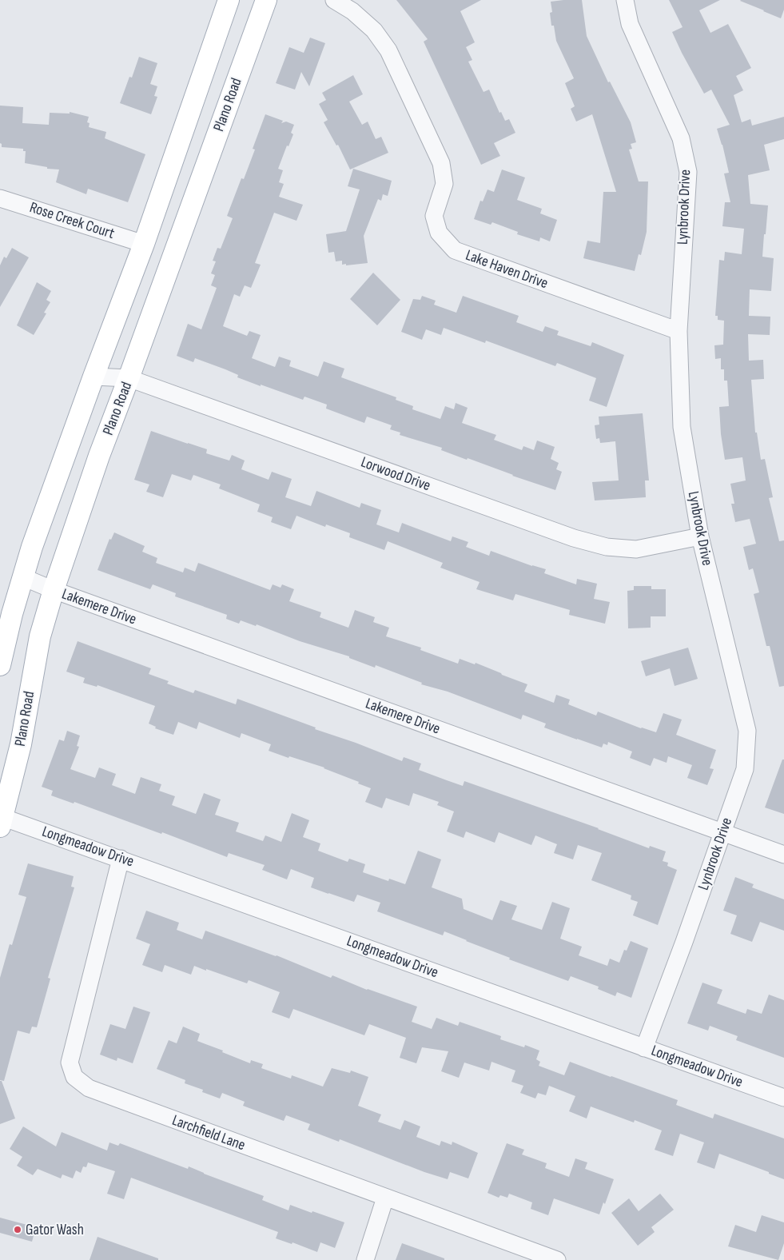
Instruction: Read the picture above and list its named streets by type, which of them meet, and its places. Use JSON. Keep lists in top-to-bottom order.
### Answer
{
  "streets": {
    "main road": ["Plano Road"],
    "street": [
      "Lynbrook Drive",
      "Rose Creek Court",
      "Lake Haven Drive",
      "Lorwood Drive",
      "Lakemere Drive",
      "Longmeadow Drive",
      "Larchfield Lane"
    ]
  },
  "crossings": [
    ["Plano Road", "Lorwood Drive"],
    ["Plano Road", "Lakemere Drive"],
    ["Plano Road", "Longmeadow Drive"],
    ["Lynbrook Drive", "Lake Haven Drive"],
    ["Lynbrook Drive", "Lorwood Drive"],
    ["Lynbrook Drive", "Lakemere Drive"],
    ["Lynbrook Drive", "Longmeadow Drive"],
    ["Longmeadow Drive", "Larchfield Lane"]
  ],
  "places": ["Gator Wash"]
}
